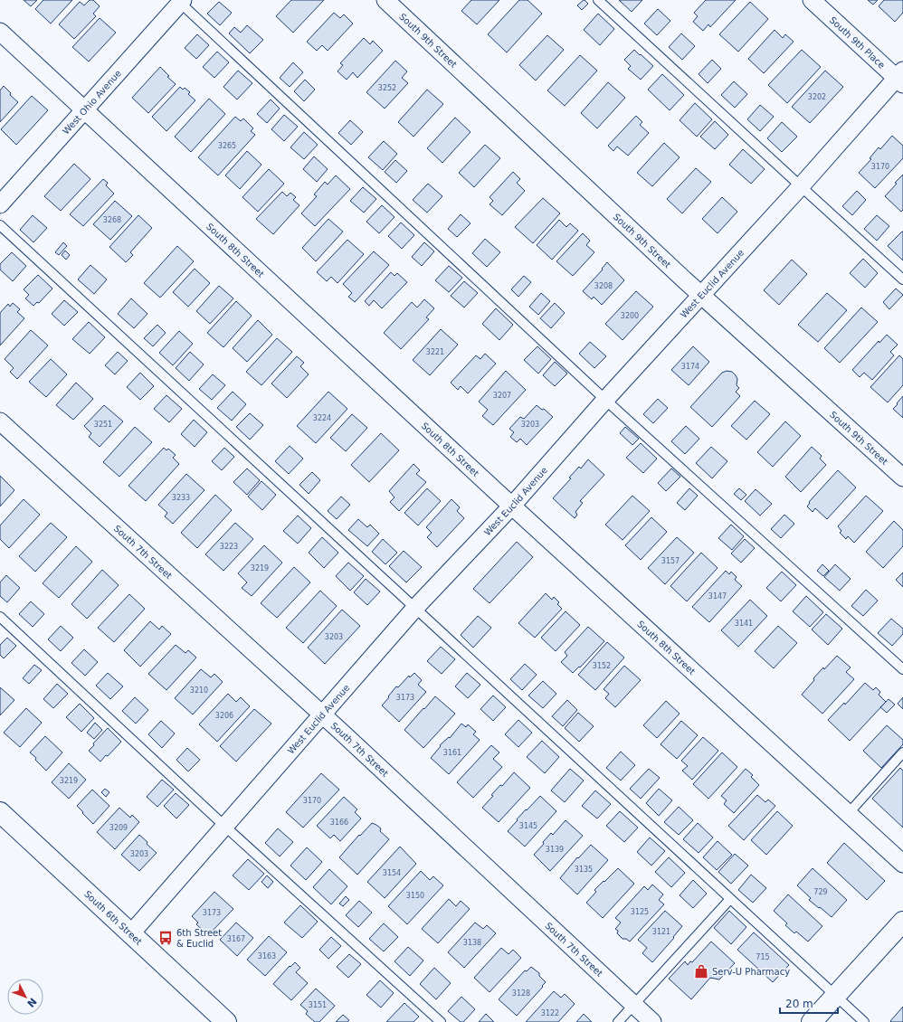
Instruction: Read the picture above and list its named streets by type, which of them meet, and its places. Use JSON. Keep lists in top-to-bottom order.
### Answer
{
  "streets": {
    "street": [
      "South 9th Street",
      "South 9th Place",
      "West Ohio Avenue",
      "South 8th Street",
      "West Euclid Avenue",
      "South 7th Street",
      "South 6th Street"
    ]
  },
  "crossings": [
    ["South 9th Street", "West Euclid Avenue"],
    ["South 9th Place", "West Euclid Avenue"],
    ["West Ohio Avenue", "South 8th Street"],
    ["South 8th Street", "West Euclid Avenue"],
    ["West Euclid Avenue", "South 7th Street"],
    ["West Euclid Avenue", "South 6th Street"]
  ],
  "places": {
    "bus stop": ["6th Street & Euclid"],
    "shop": ["Serv-U Pharmacy"]
  },
  "house_numbers": [
    "3252",
    "3202",
    "3265",
    "3170",
    "3268",
    "3208",
    "3200",
    "3221",
    "3174",
    "3207",
    "3224",
    "3251",
    "3203",
    "3233",
    "3223",
    "3157",
    "3219",
    "3147",
    "3141",
    "3203",
    "3152",
    "3210",
    "3173",
    "3206",
    "3161",
    "3219",
    "3170",
    "3166",
    "3145",
    "3209",
    "3139",
    "3203",
    "3135",
    "3154",
    "729",
    "3150",
    "3125",
    "3173",
    "3121",
    "3167",
    "3138",
    "3163",
    "715",
    "3128",
    "3151",
    "3122"
  ],
  "scale_bar": "20 m",
  "north": "bottom right"
}
